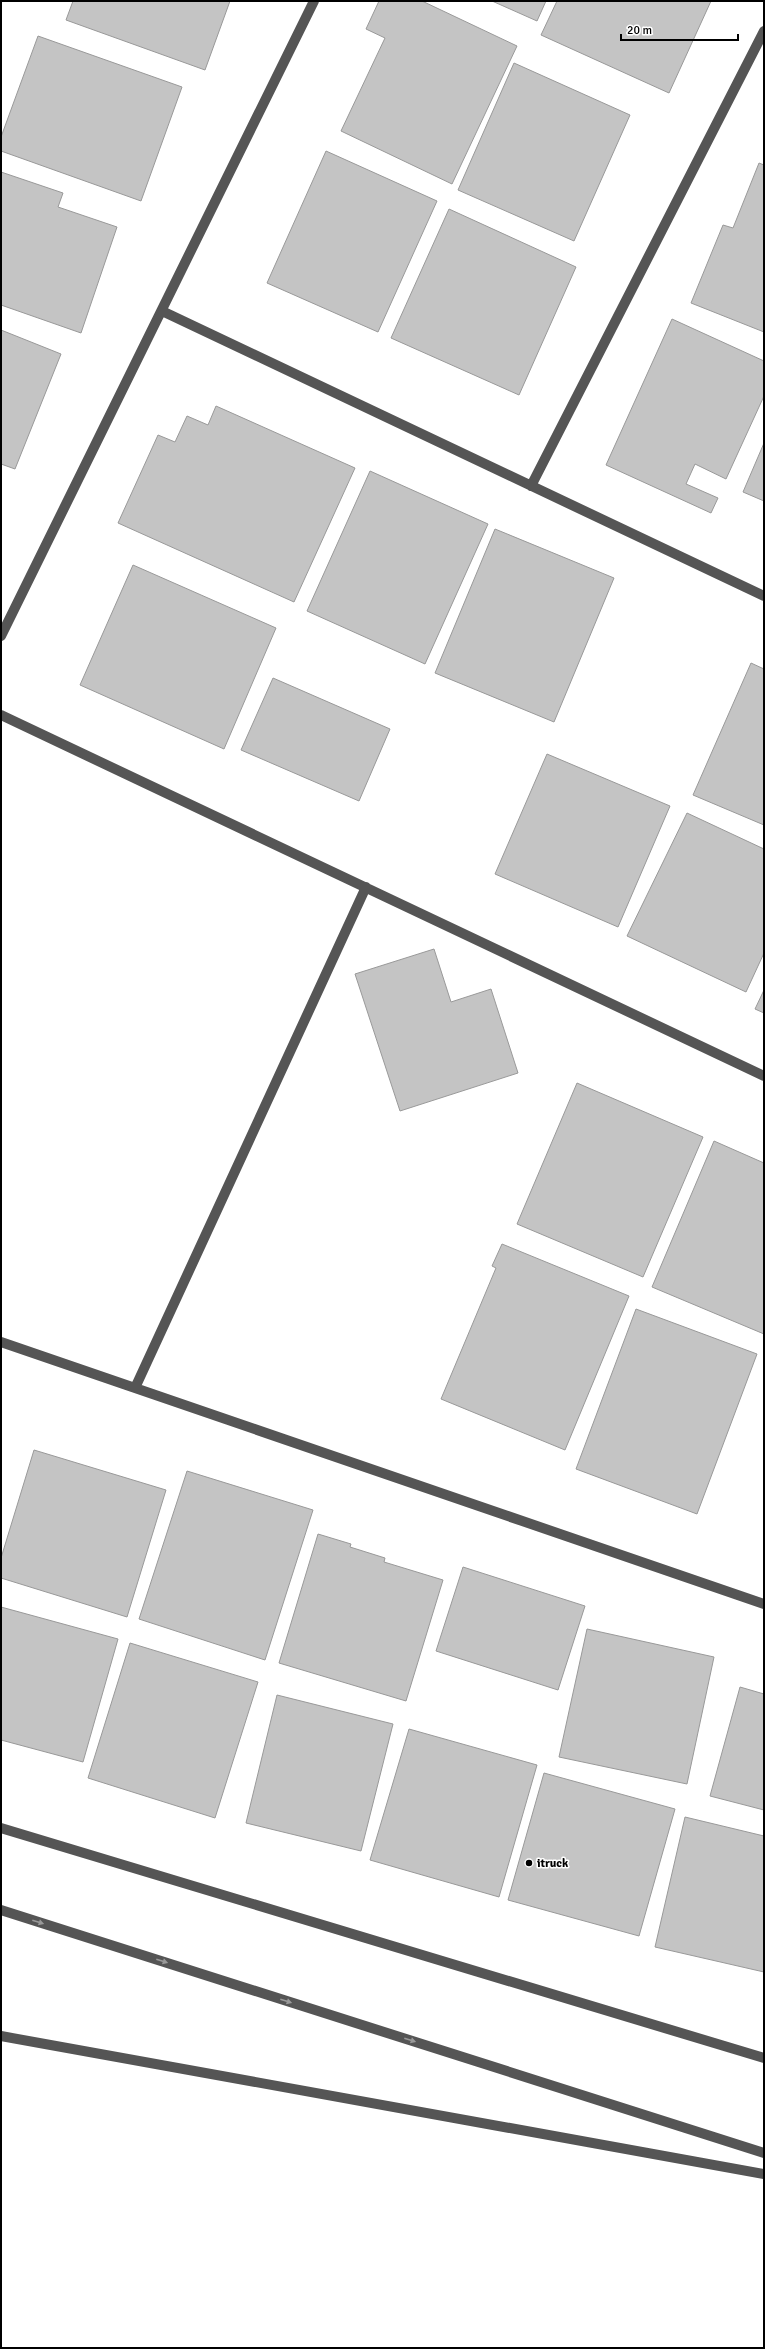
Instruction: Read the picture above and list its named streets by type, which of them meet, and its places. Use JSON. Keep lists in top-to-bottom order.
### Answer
{
  "places": ["itruck"],
  "scale_bar": "20 m"
}
